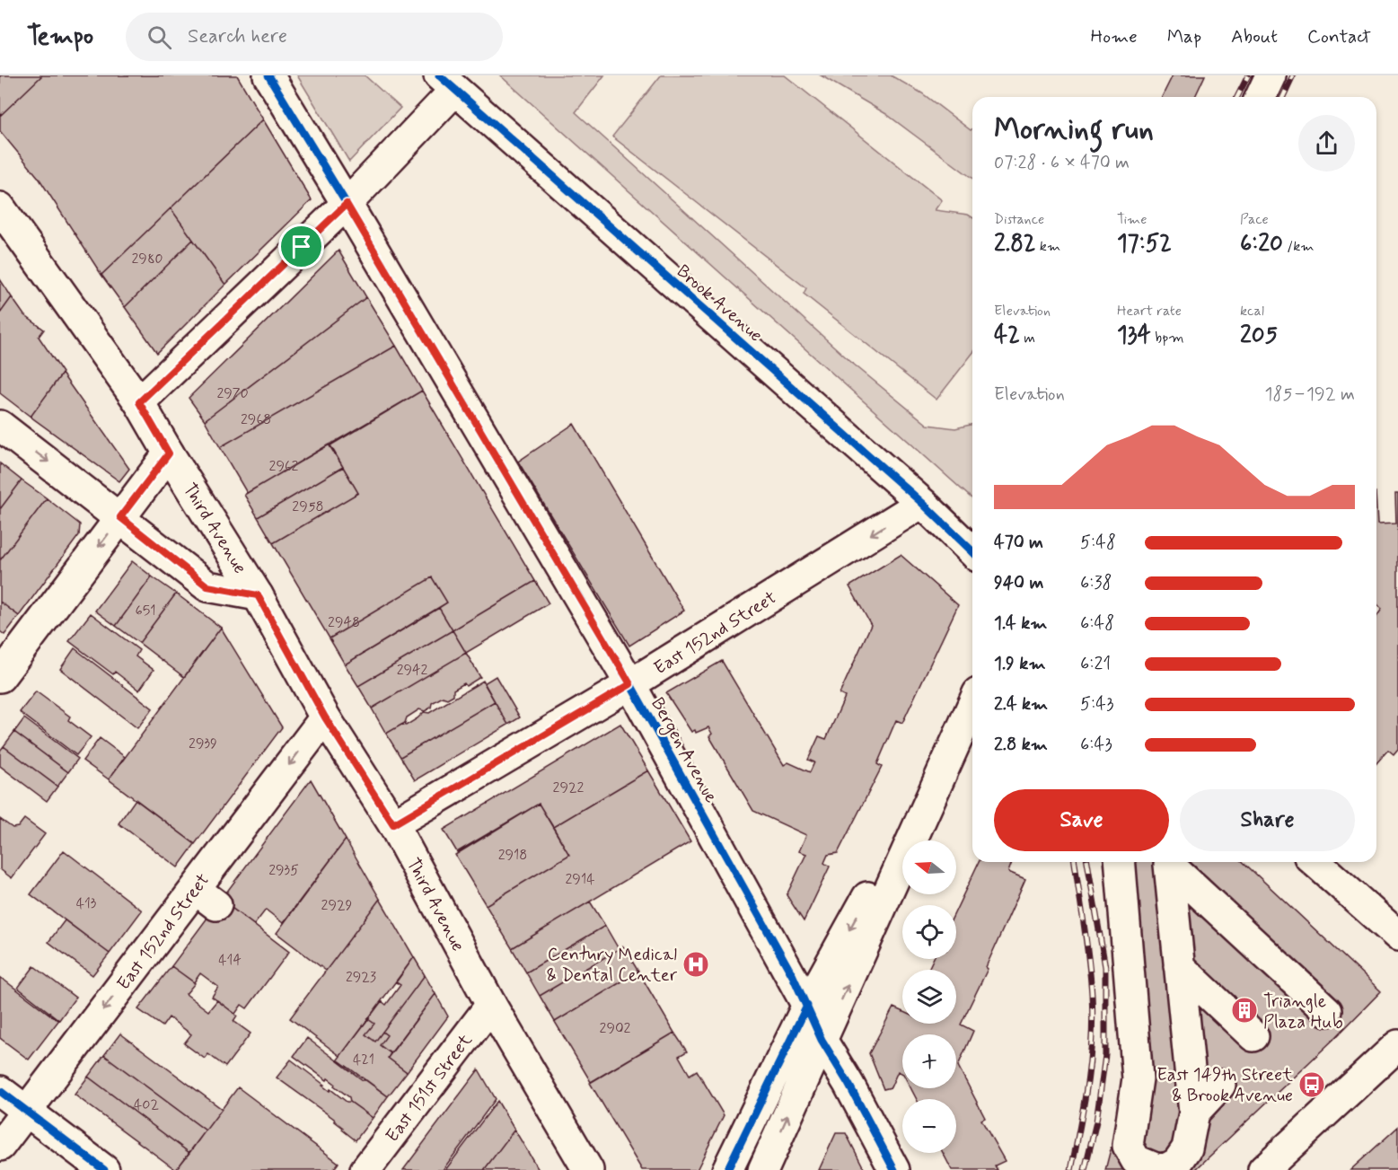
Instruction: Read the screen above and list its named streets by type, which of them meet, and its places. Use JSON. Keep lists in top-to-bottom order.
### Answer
{
  "streets": {
    "street": [
      "Brook Avenue",
      "Third Avenue",
      "East 152nd Street",
      "Bergen Avenue",
      "East 151st Street"
    ]
  },
  "crossings": [
    ["Brook Avenue", "East 152nd Street"],
    ["Third Avenue", "East 152nd Street"],
    ["Third Avenue", "East 151st Street"],
    ["East 152nd Street", "Bergen Avenue"]
  ],
  "places": {
    "hospital": ["Century Medical & Dental Center"],
    "building": ["Triangle Plaza Hub"],
    "bus stop": ["East 149th Street & Brook Avenue"]
  },
  "house_numbers": [
    "2980",
    "2970",
    "2968",
    "2962",
    "2958",
    "651",
    "2948",
    "2942",
    "2939",
    "2922",
    "2918",
    "2935",
    "2914",
    "413",
    "2929",
    "414",
    "2923",
    "2902",
    "421",
    "402"
  ],
  "north": "left",
  "page": {
    "header": "Tempo",
    "search": "Search here",
    "nav": [
      "Home",
      "Map",
      "About",
      "Contact"
    ],
    "heading": ["Morning run", "07:28 · 6 × 470 m"],
    "stats": [
      ["Distance", "2.82 km"],
      ["Time", "17:52"],
      ["Pace", "6:20 /km"],
      ["Elevation", "42 m"],
      ["Heart rate", "134 bpm"],
      ["kcal", "205"]
    ],
    "chart": ["Elevation", "185–192 m"],
    "list": [
      {
        "name": "470 m",
        "note": "5:48"
      },
      {
        "name": "940 m",
        "note": "6:38"
      },
      {
        "name": "1.4 km",
        "note": "6:48"
      },
      {
        "name": "1.9 km",
        "note": "6:21"
      },
      {
        "name": "2.4 km",
        "note": "5:43"
      },
      {
        "name": "2.8 km",
        "note": "6:43"
      }
    ],
    "buttons": ["Save", "Share"],
    "map_buttons": ["+", "−"]
  }
}
